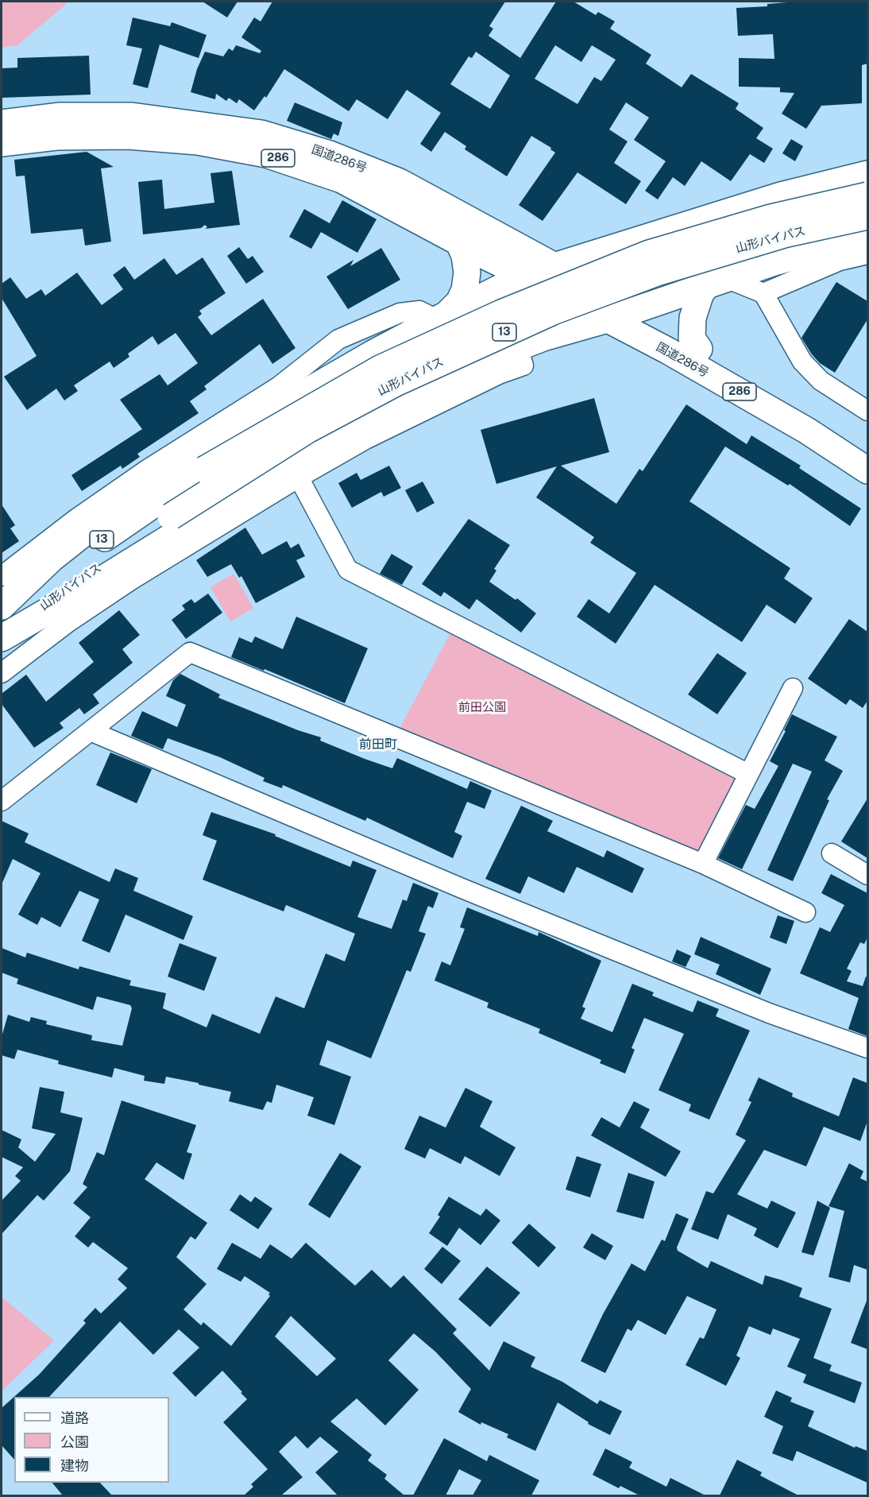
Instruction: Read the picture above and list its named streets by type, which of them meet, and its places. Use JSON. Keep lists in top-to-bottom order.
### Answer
{
  "streets": {
    "highway": [
      "286",
      "国道286号",
      "山形バイパス",
      "13"
    ]
  },
  "districts": ["前田町"],
  "parks": ["前田公園"],
  "legend": ["道路", "公園", "建物"]
}
